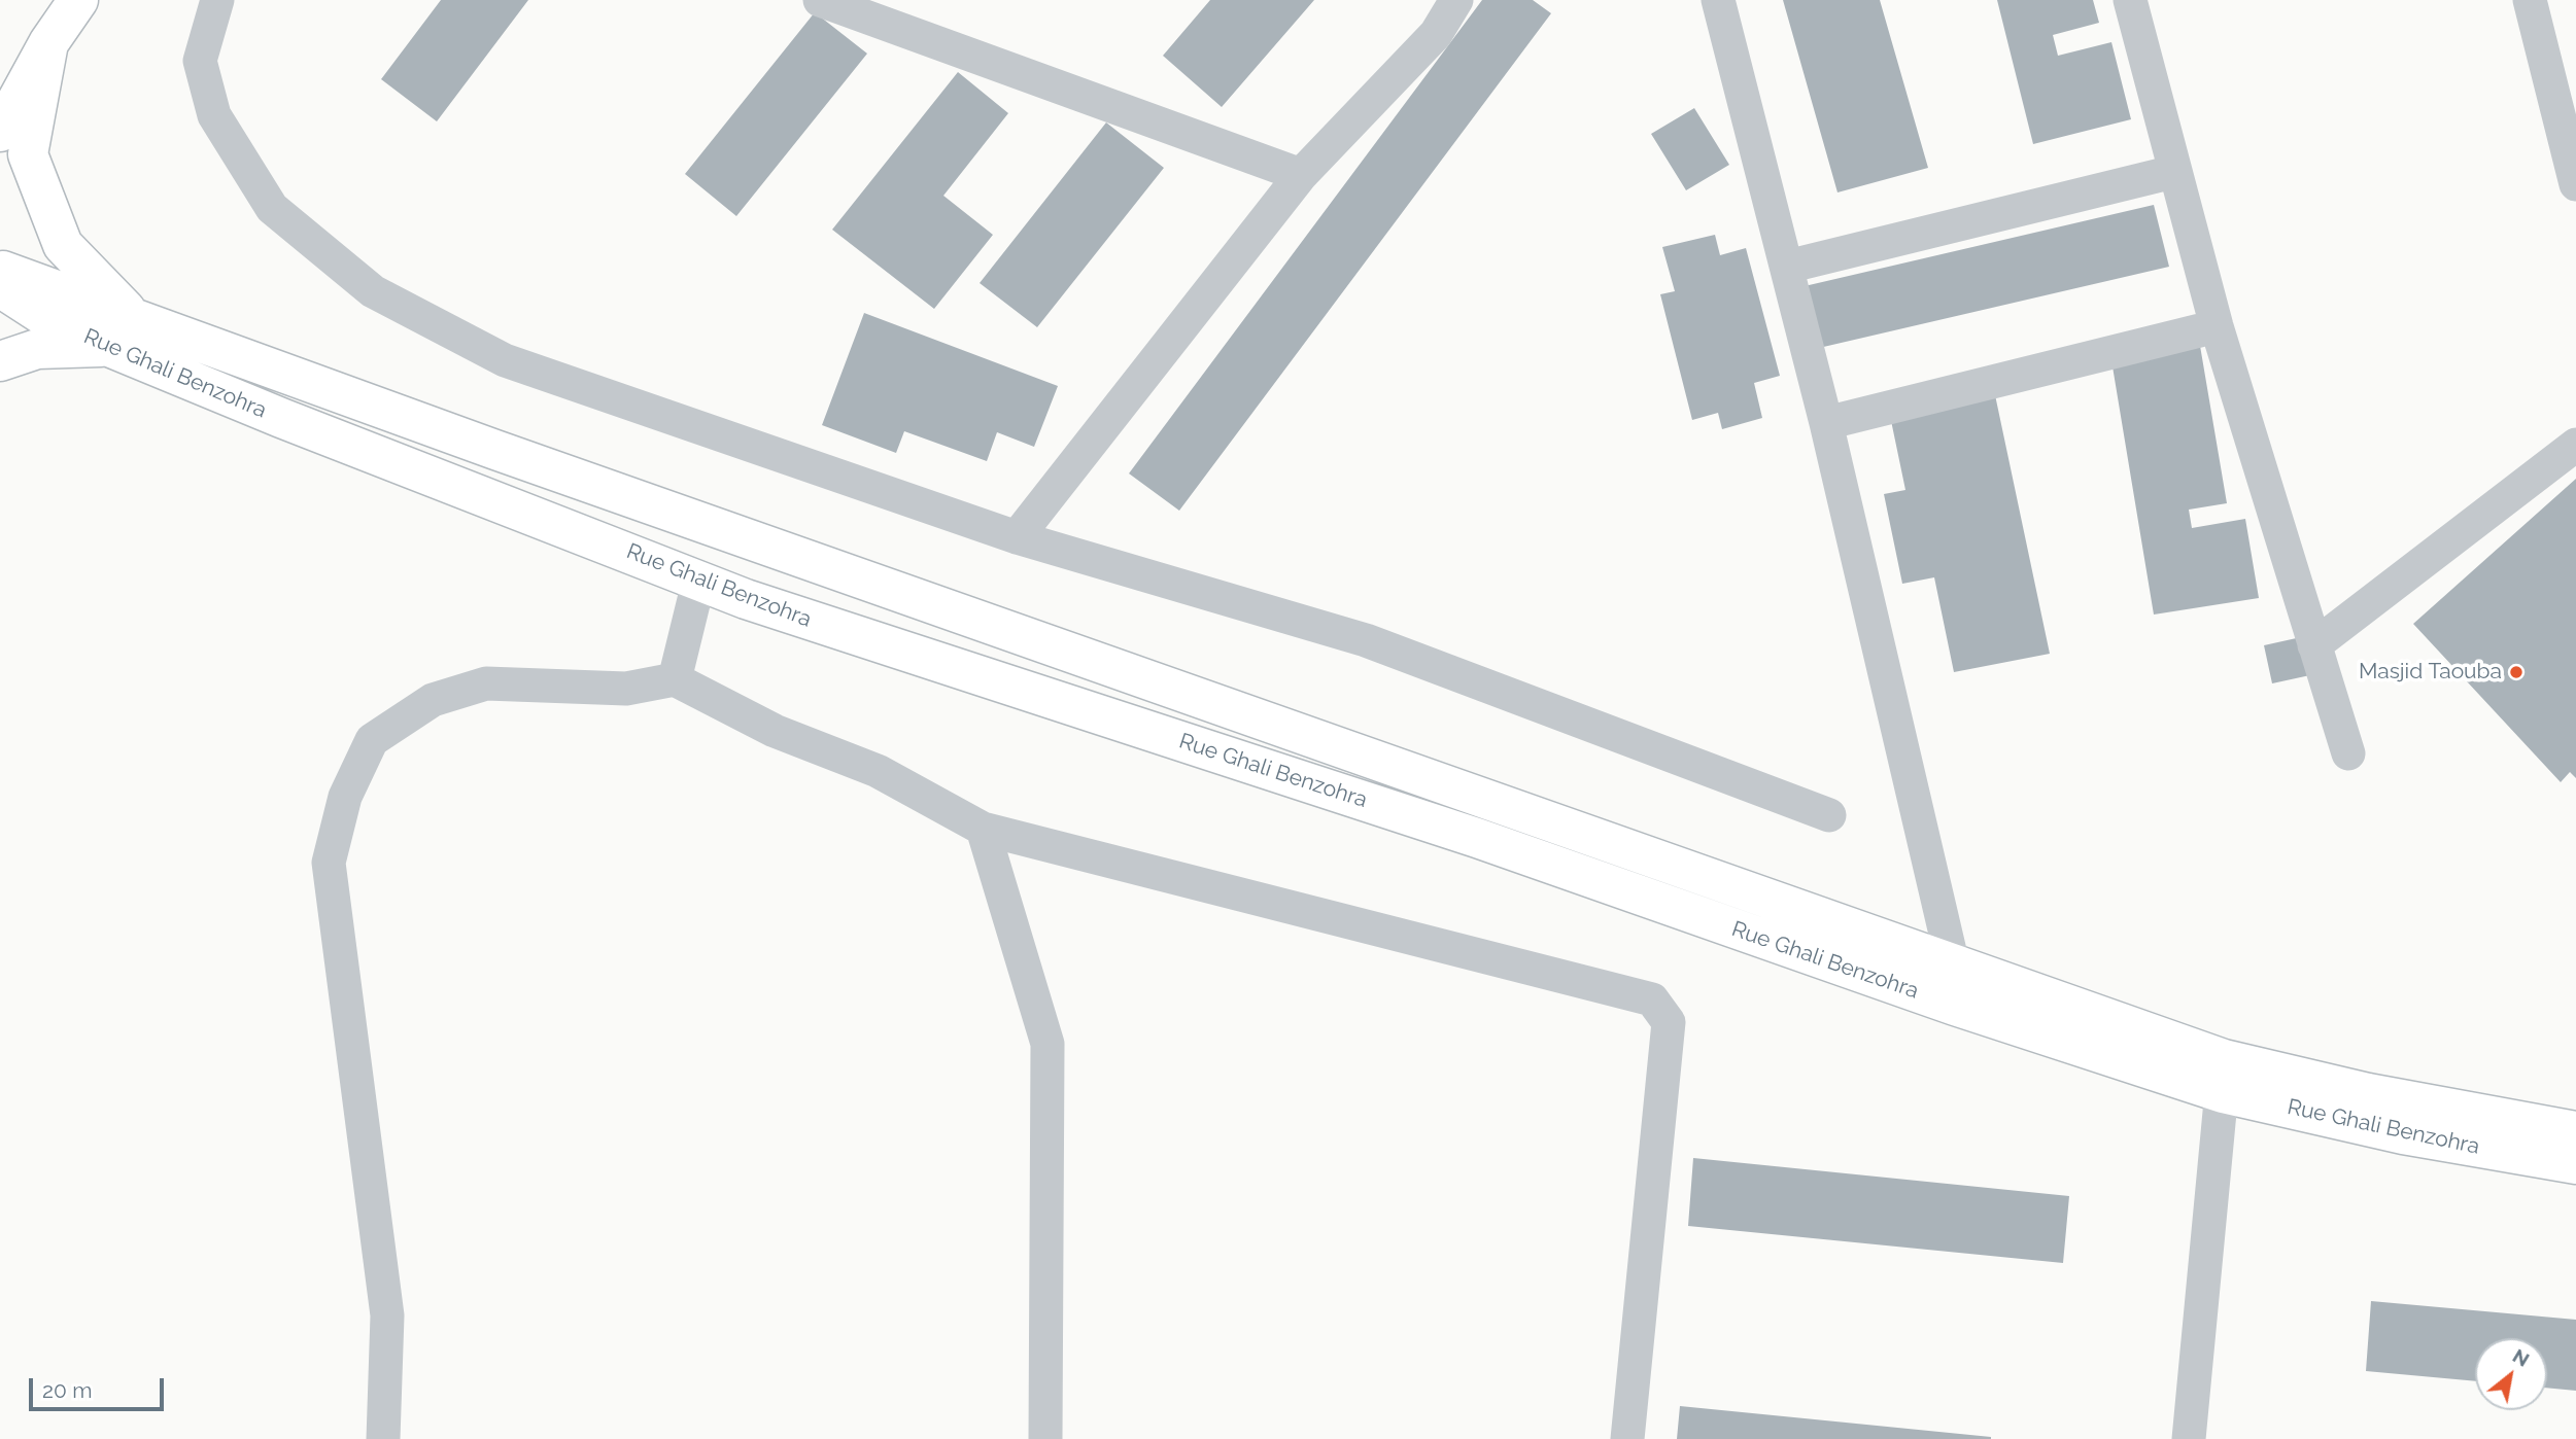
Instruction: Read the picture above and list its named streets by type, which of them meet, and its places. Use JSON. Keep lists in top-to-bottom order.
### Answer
{
  "streets": {
    "main road": ["Rue Ghali Benzohra"]
  },
  "places": ["Masjid Taouba"],
  "scale_bar": "20 m",
  "north": "top right"
}
